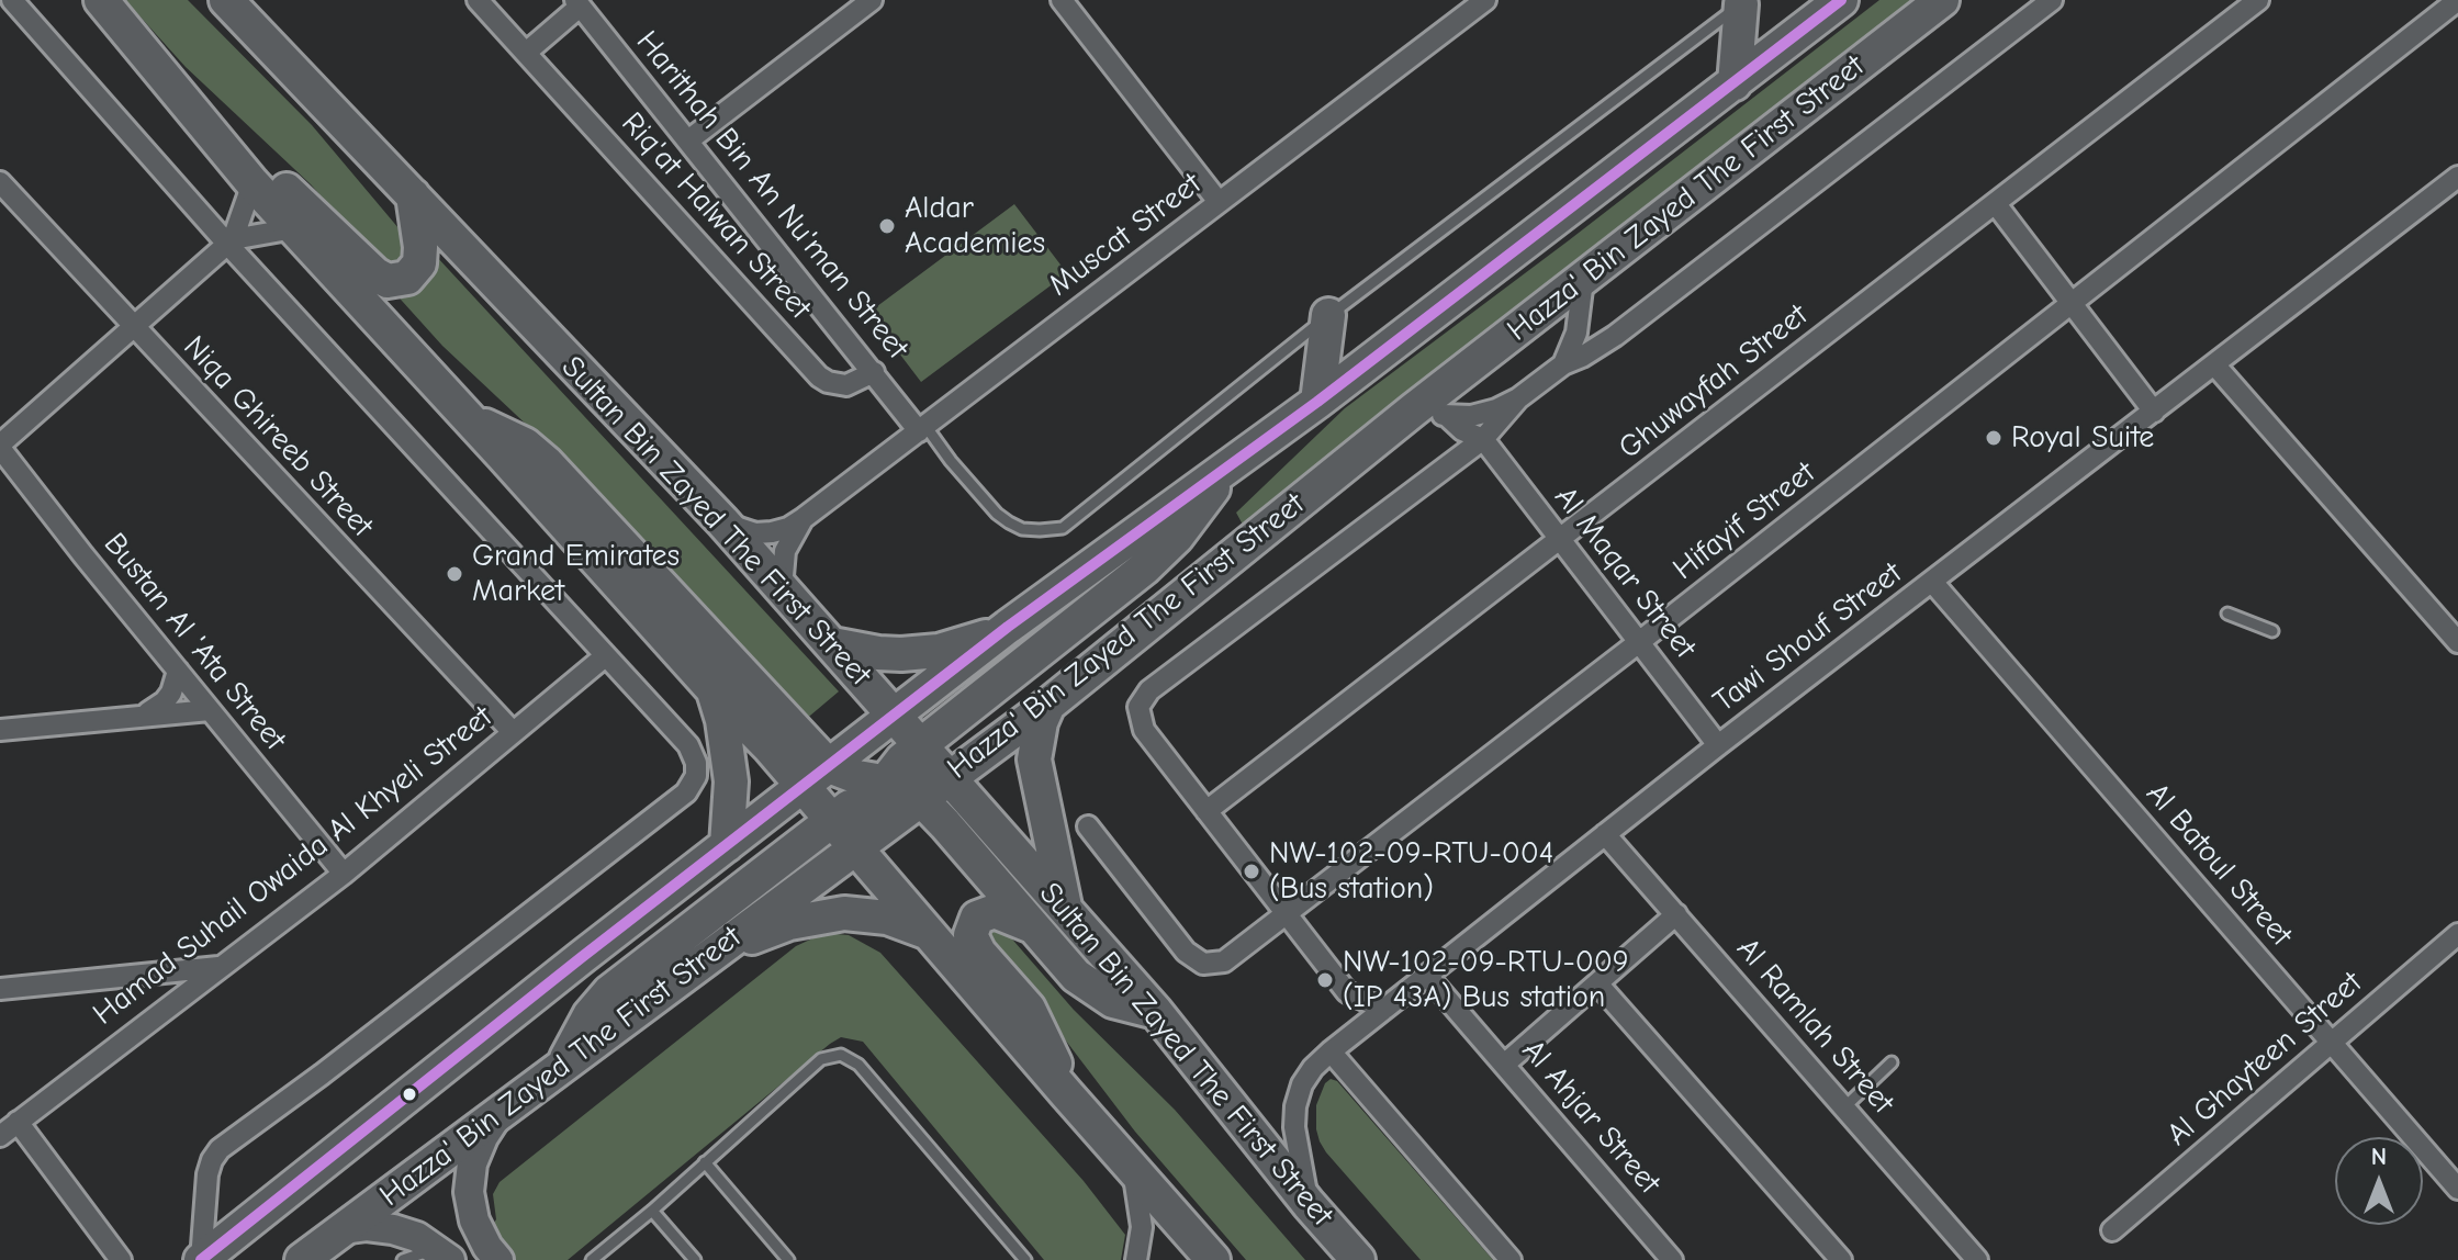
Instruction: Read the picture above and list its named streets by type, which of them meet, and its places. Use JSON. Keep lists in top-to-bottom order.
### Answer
{
  "streets": {
    "main road": ["Hazza' Bin Zayed The First Street", "Sultan Bin Zayed The First Street"],
    "street": [
      "Harithah Bin An Nu'man Street",
      "Riq'at Halwan Street",
      "Muscat Street",
      "Ghuwayfah Street",
      "Niqa Ghireeb Street",
      "Hifayif Street",
      "Al Maqar Street",
      "Tawi Shouf Street",
      "Bustan Al 'Ata Street",
      "Al Batoul Street",
      "Hamad Suhail Owaida Al Khyeli Street",
      "Al Ramlah Street",
      "Al Ghayteen Street",
      "Al Ahjar Street"
    ]
  },
  "crossings": [
    ["Harithah Bin An Nu'man Street", "Riq'at Halwan Street"],
    ["Harithah Bin An Nu'man Street", "Muscat Street"],
    ["Hazza' Bin Zayed The First Street", "Sultan Bin Zayed The First Street"],
    ["Muscat Street", "Sultan Bin Zayed The First Street"],
    ["Ghuwayfah Street", "Al Maqar Street"],
    ["Niqa Ghireeb Street", "Hamad Suhail Owaida Al Khyeli Street"],
    ["Sultan Bin Zayed The First Street", "Tawi Shouf Street"],
    ["Hifayif Street", "Al Maqar Street"],
    ["Al Maqar Street", "Tawi Shouf Street"],
    ["Tawi Shouf Street", "Al Batoul Street"],
    ["Tawi Shouf Street", "Al Ramlah Street"],
    ["Tawi Shouf Street", "Al Ahjar Street"],
    ["Bustan Al 'Ata Street", "Hamad Suhail Owaida Al Khyeli Street"],
    ["Al Batoul Street", "Al Ghayteen Street"]
  ],
  "places": [
    "Aldar Academies",
    "Royal Suite",
    "Grand Emirates Market",
    "NW-102-09-RTU-004 (Bus station)",
    "NW-102-09-RTU-009 (IP 43A) Bus station"
  ],
  "north": "top"
}
